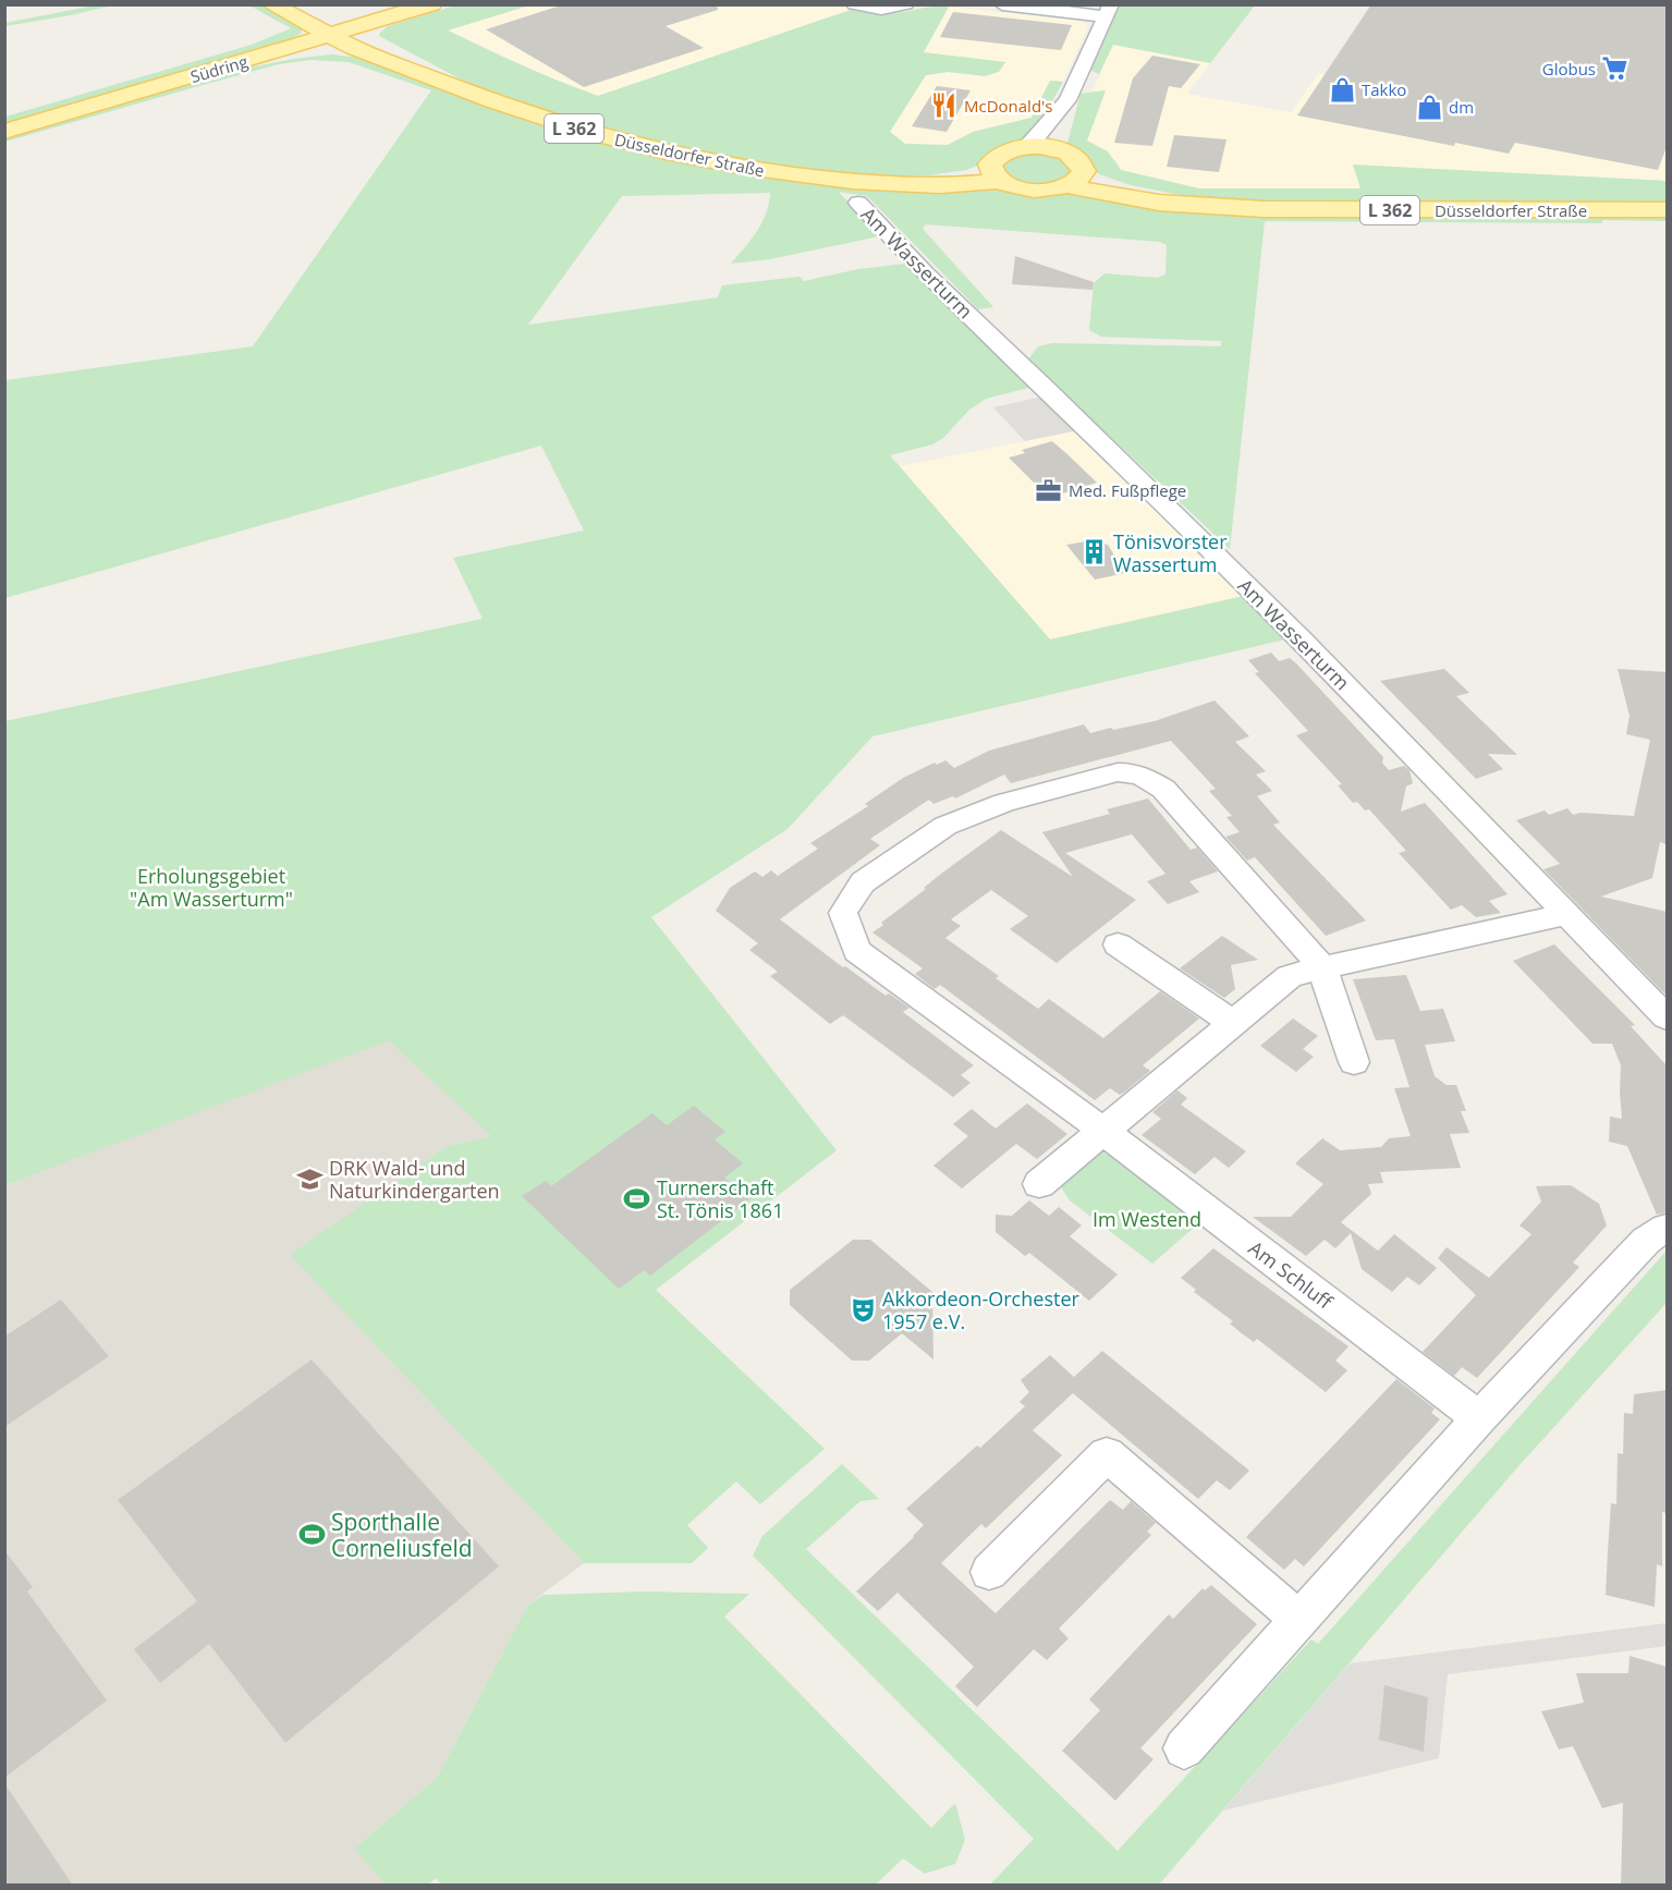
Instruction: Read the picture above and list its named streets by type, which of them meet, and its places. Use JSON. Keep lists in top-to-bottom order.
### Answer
{
  "streets": {
    "main road": ["Südring", "L 362", "Düsseldorfer Straße"],
    "street": ["Am Wasserturm", "Am Schluff"]
  },
  "crossings": [
    ["Südring", "Düsseldorfer Straße"]
  ],
  "parks": ["Erholungsgebiet \"Am Wasserturm\"", "Im Westend"],
  "places": {
    "supermarket": ["Globus"],
    "shop": ["Takko", "dm"],
    "restaurant": ["McDonald's"],
    "office": ["Med. Fußpflege"],
    "building": ["Tönisvorster Wassertum"],
    "school or university": ["DRK Wald- und Naturkindergarten"],
    "sports": ["Turnerschaft St. Tönis 1861", "Sporthalle Corneliusfeld"],
    "theatre": ["Akkordeon-Orchester 1957 e.V."]
  }
}
